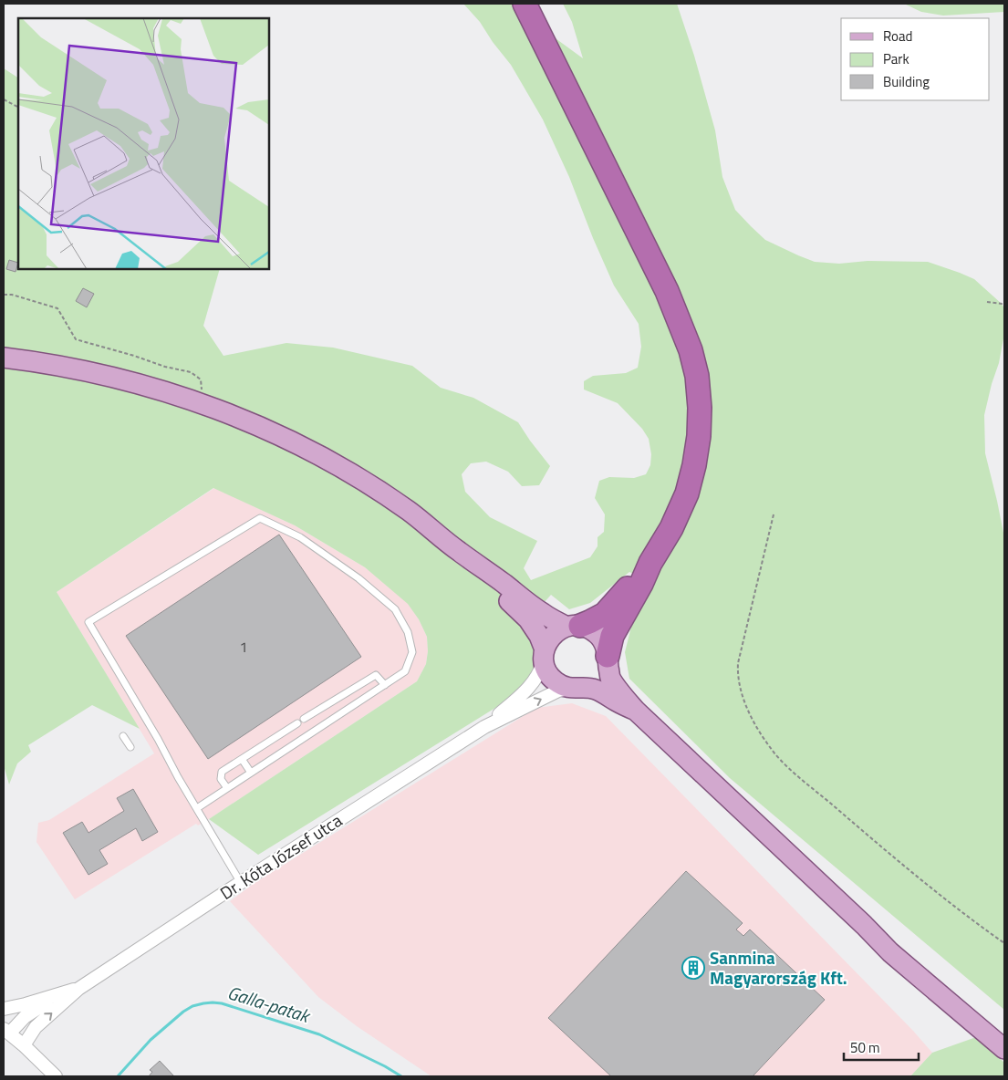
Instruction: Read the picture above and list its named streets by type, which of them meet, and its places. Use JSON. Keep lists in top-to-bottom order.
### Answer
{
  "streets": {
    "street": ["Dr. Kóta József utca"]
  },
  "water": ["Galla-patak"],
  "places": {
    "building": ["Sanmina Magyarország Kft."]
  },
  "house_numbers": ["1"],
  "legend": ["Road", "Park", "Building"],
  "scale_bar": "50 m"
}
